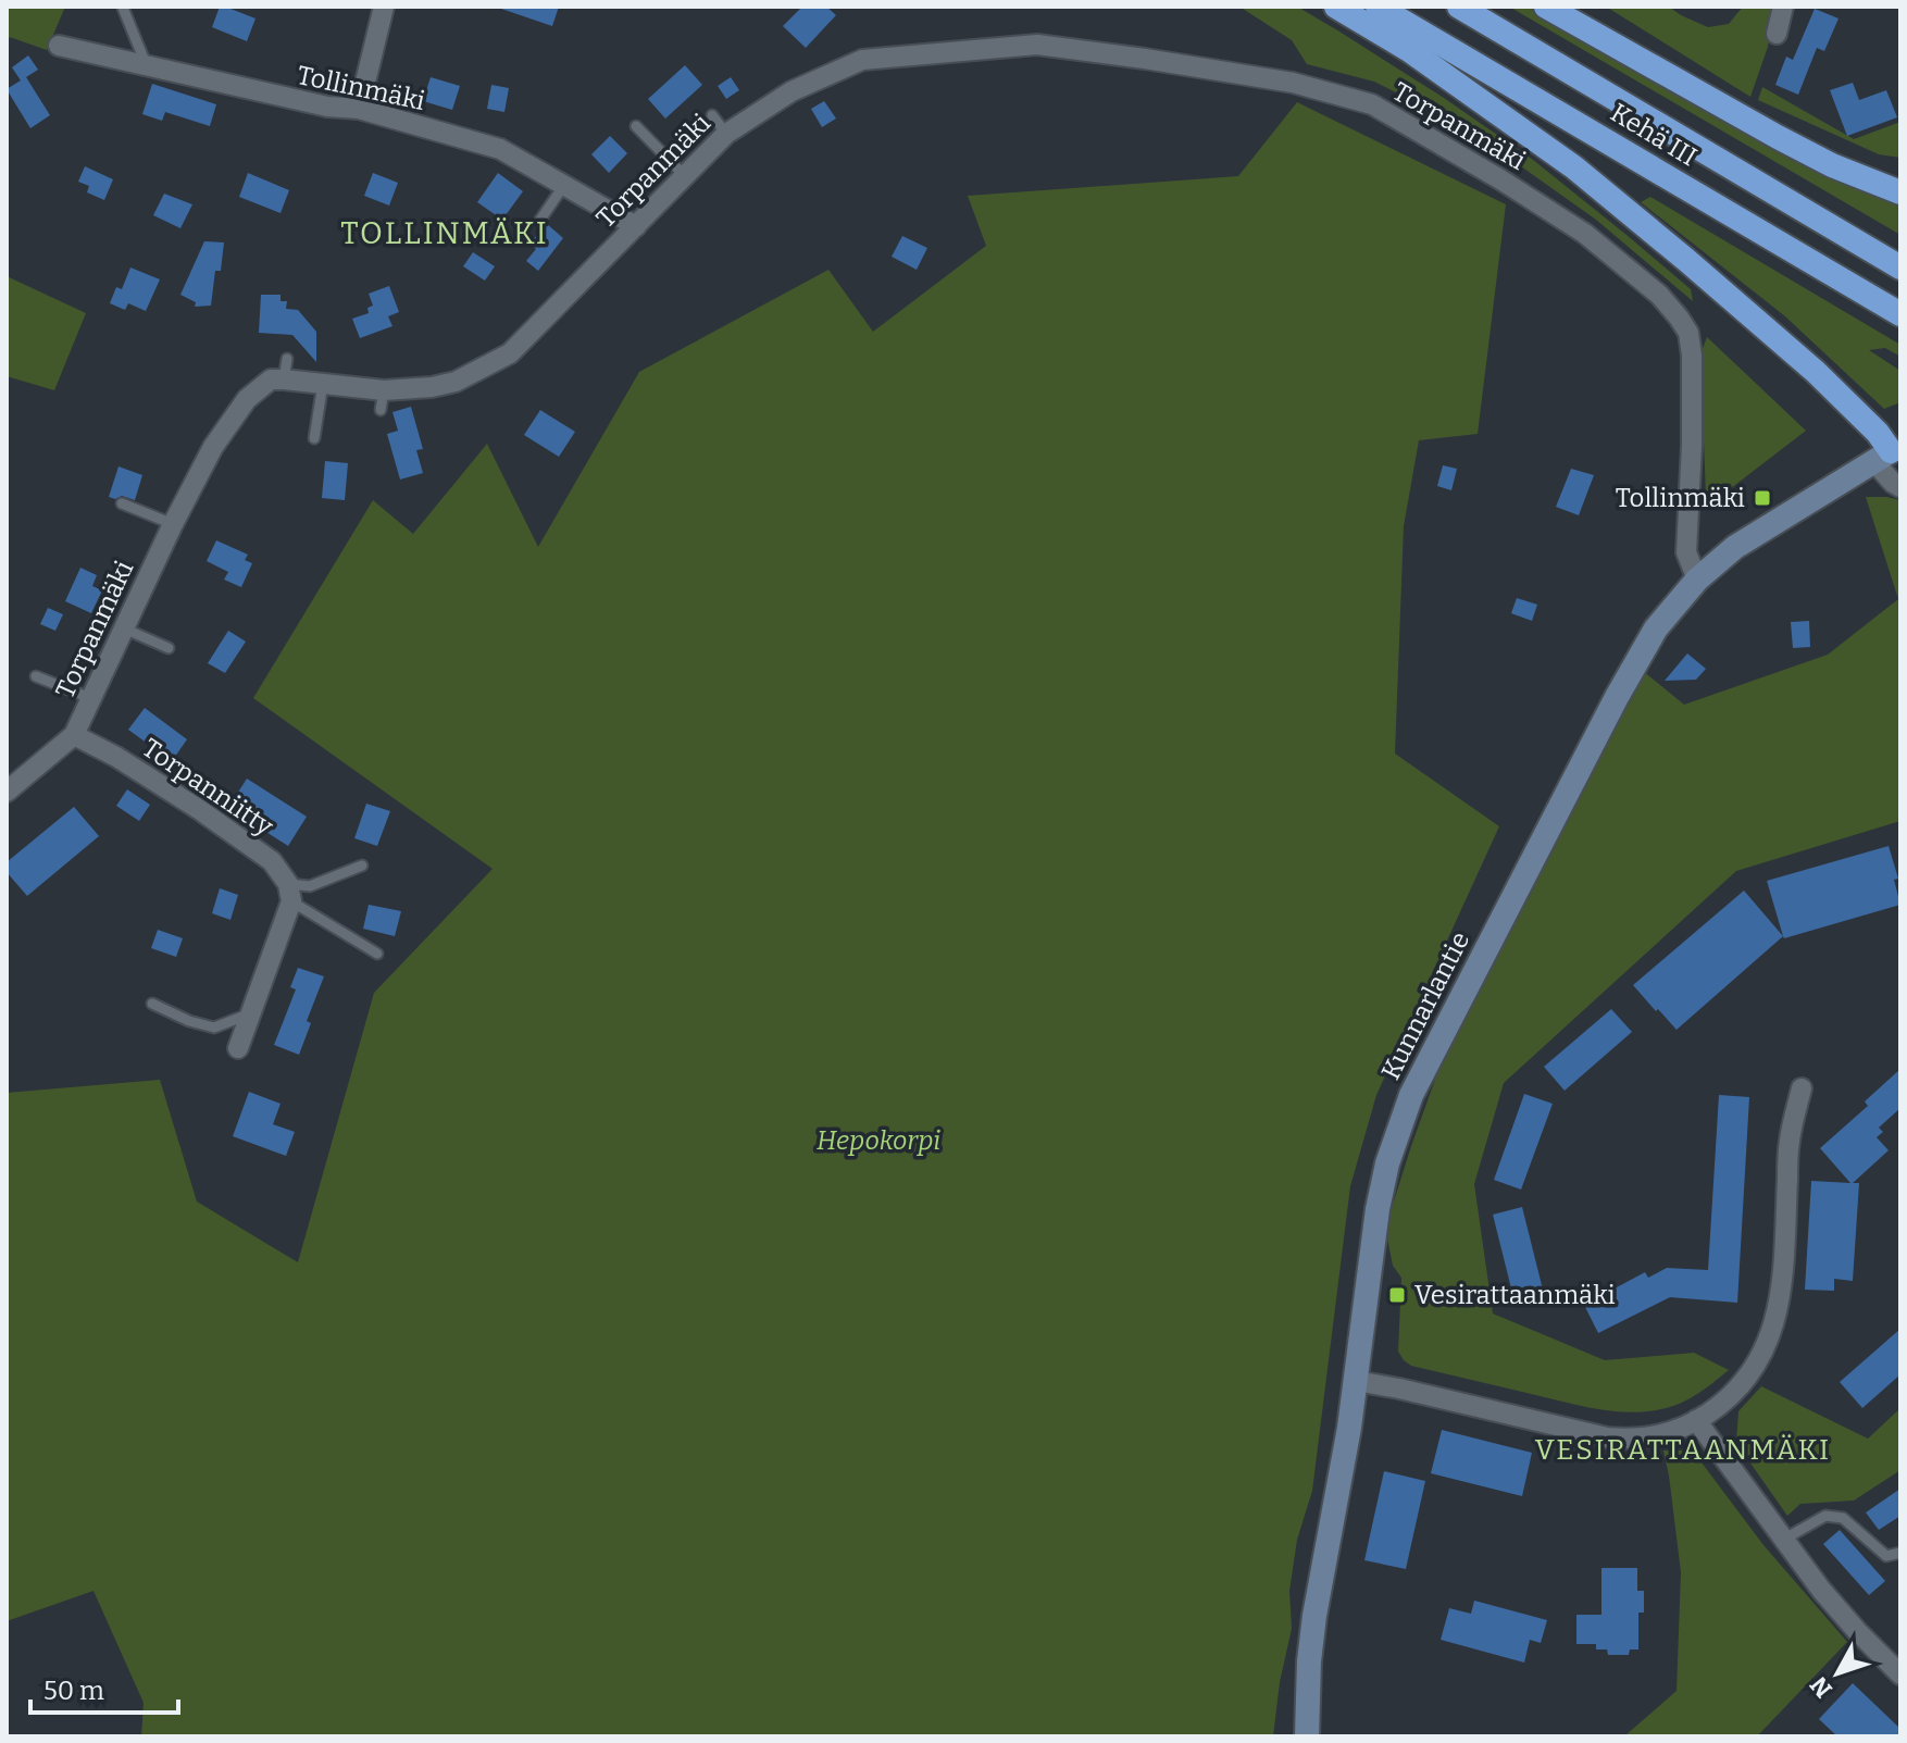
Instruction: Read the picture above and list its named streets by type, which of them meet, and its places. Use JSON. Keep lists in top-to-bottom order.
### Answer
{
  "streets": {
    "highway": ["Kehä III"],
    "main road": ["Kunnarlantie"],
    "street": ["Tollinmäki", "Torpanmäki", "Torpanniitty"]
  },
  "crossings": [
    ["Tollinmäki", "Torpanmäki"],
    ["Torpanmäki", "Torpanniitty"],
    ["Torpanmäki", "Kunnarlantie"]
  ],
  "districts": ["TOLLINMÄKI", "VESIRATTAANMÄKI"],
  "parks": ["Hepokorpi"],
  "places": {
    "transit": ["Tollinmäki", "Vesirattaanmäki"]
  },
  "scale_bar": "50 m",
  "north": "bottom left"
}
